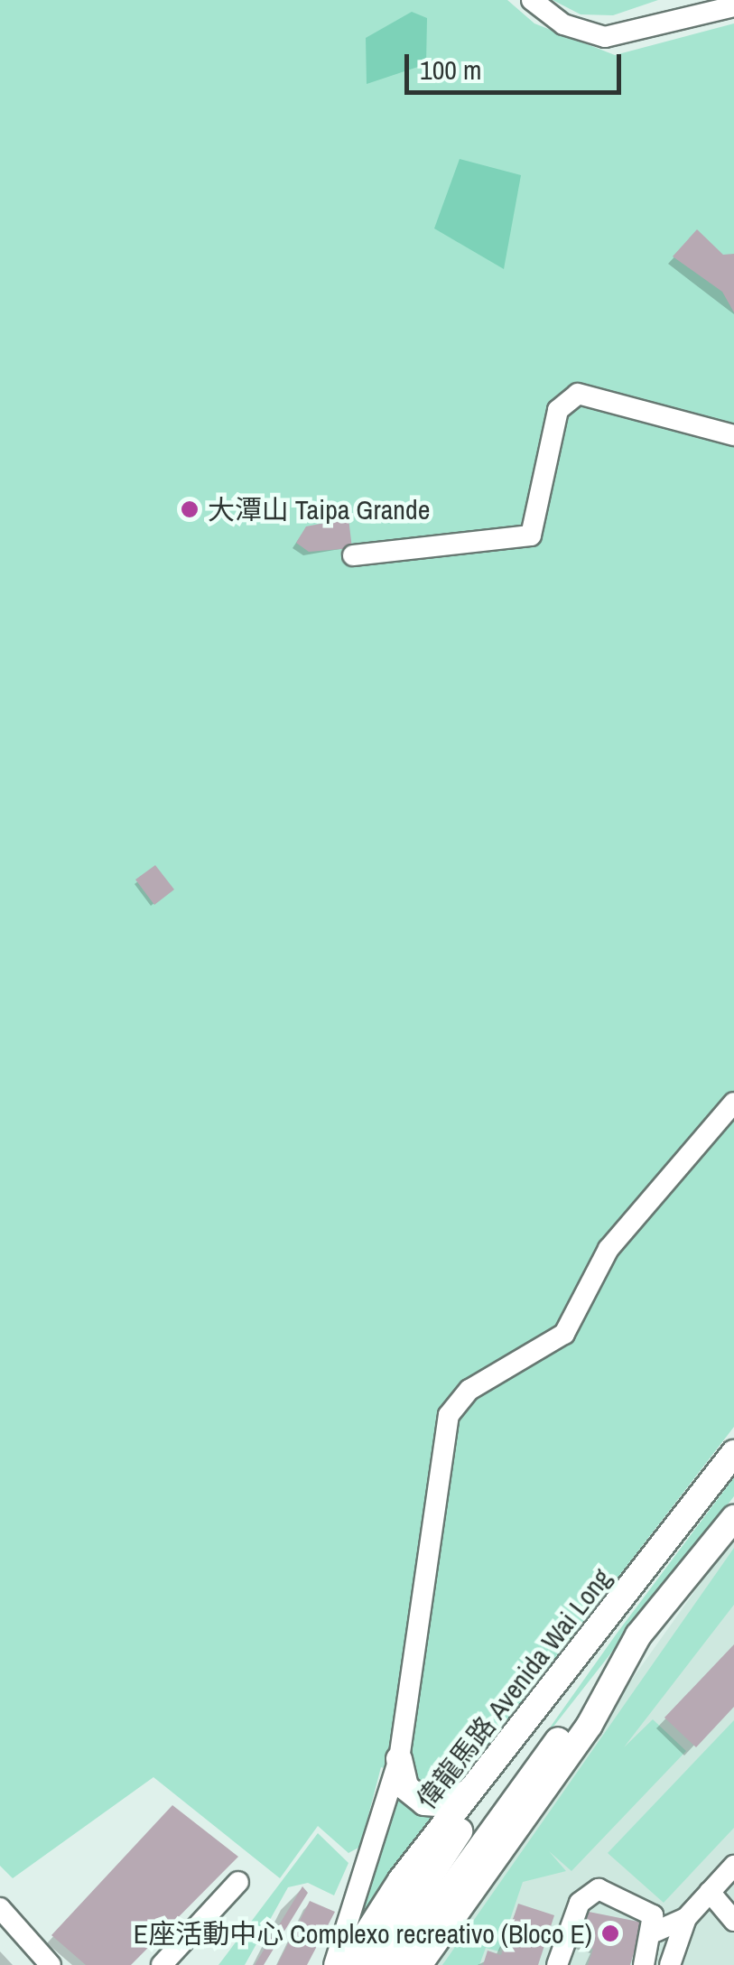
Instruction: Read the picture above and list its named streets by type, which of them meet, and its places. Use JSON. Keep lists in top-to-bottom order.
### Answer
{
  "streets": {
    "main road": ["偉龍馬路 Avenida Wai Long"]
  },
  "places": ["大潭山 Taipa Grande", "E座活動中心 Complexo recreativo (Bloco E)"],
  "scale_bar": "100 m"
}
